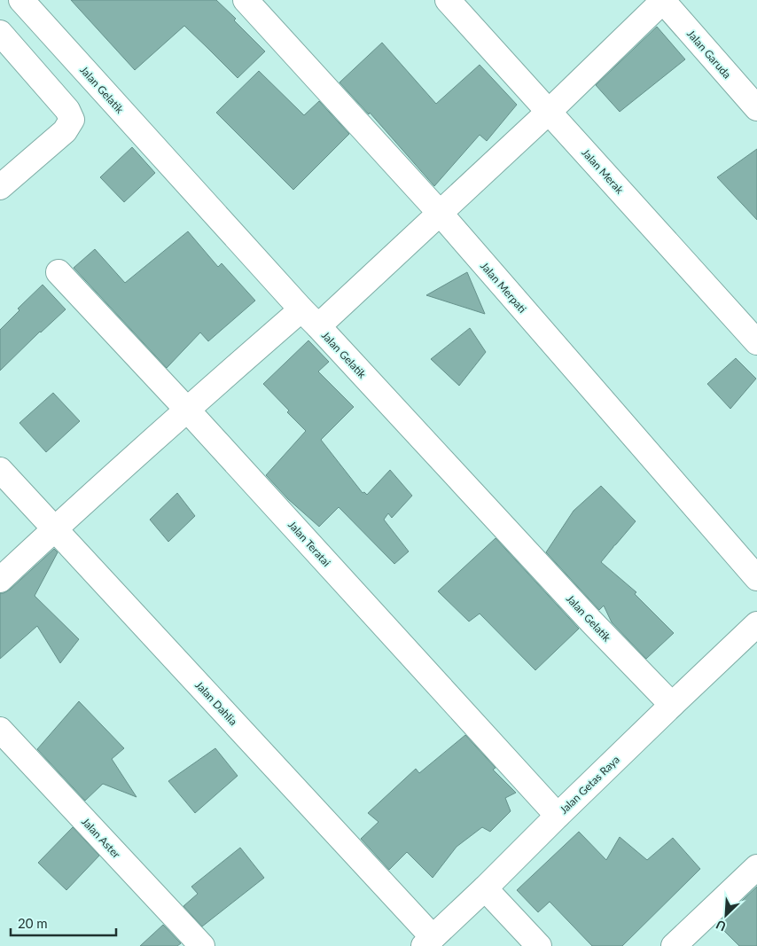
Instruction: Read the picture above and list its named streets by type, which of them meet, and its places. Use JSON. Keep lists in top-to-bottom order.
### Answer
{
  "streets": {
    "street": [
      "Jalan Garuda",
      "Jalan Gelatik",
      "Jalan Merak",
      "Jalan Merpati",
      "Jalan Teratai",
      "Jalan Dahlia",
      "Jalan Getas Raya",
      "Jalan Aster"
    ]
  },
  "crossings": [
    ["Jalan Gelatik", "Jalan Getas Raya"],
    ["Jalan Teratai", "Jalan Getas Raya"],
    ["Jalan Dahlia", "Jalan Getas Raya"]
  ],
  "scale_bar": "20 m",
  "north": "bottom left"
}
